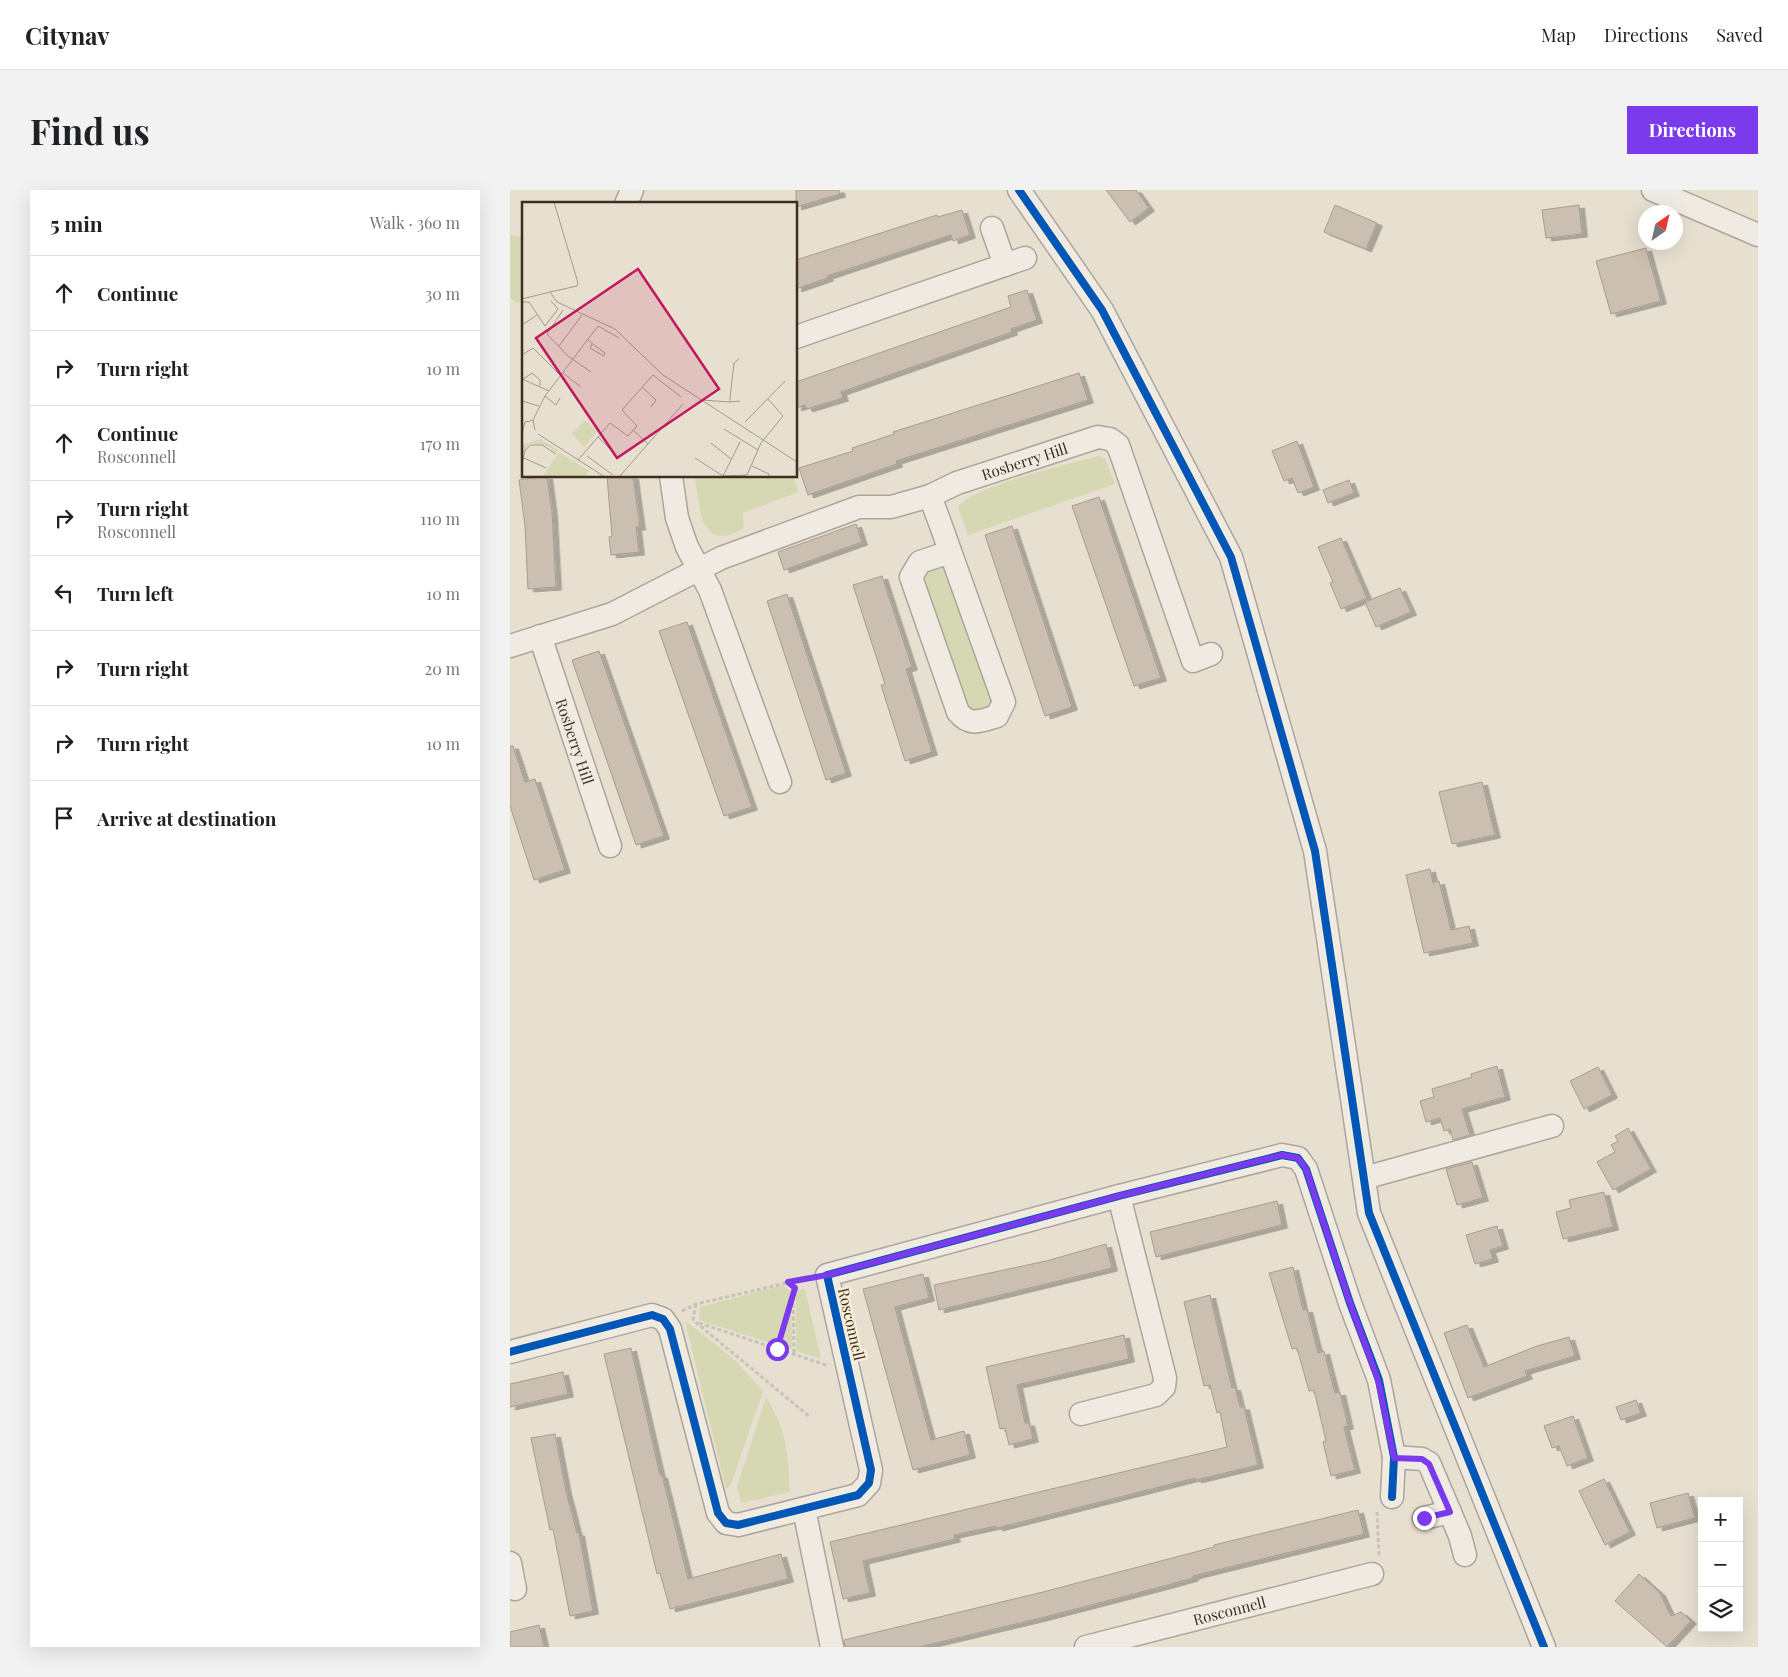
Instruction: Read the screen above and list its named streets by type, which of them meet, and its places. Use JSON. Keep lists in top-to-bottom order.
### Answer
{
  "streets": {
    "street": ["Rosberry Hill", "Rosconnell"]
  },
  "north": "top right",
  "page": {
    "header": "Citynav",
    "nav": ["Map", "Directions", "Saved"],
    "buttons": "Directions",
    "title": "Find us",
    "heading": ["5 min", "Walk · 360 m"],
    "list": [
      ["Continue", "30 m"],
      ["Turn right", "10 m"],
      ["Continue", "Rosconnell", "170 m"],
      ["Turn right", "Rosconnell", "110 m"],
      ["Turn left", "10 m"],
      ["Turn right", "20 m"],
      ["Turn right", "10 m"],
      "Arrive at destination"
    ],
    "map_buttons": ["+", "−"]
  }
}
